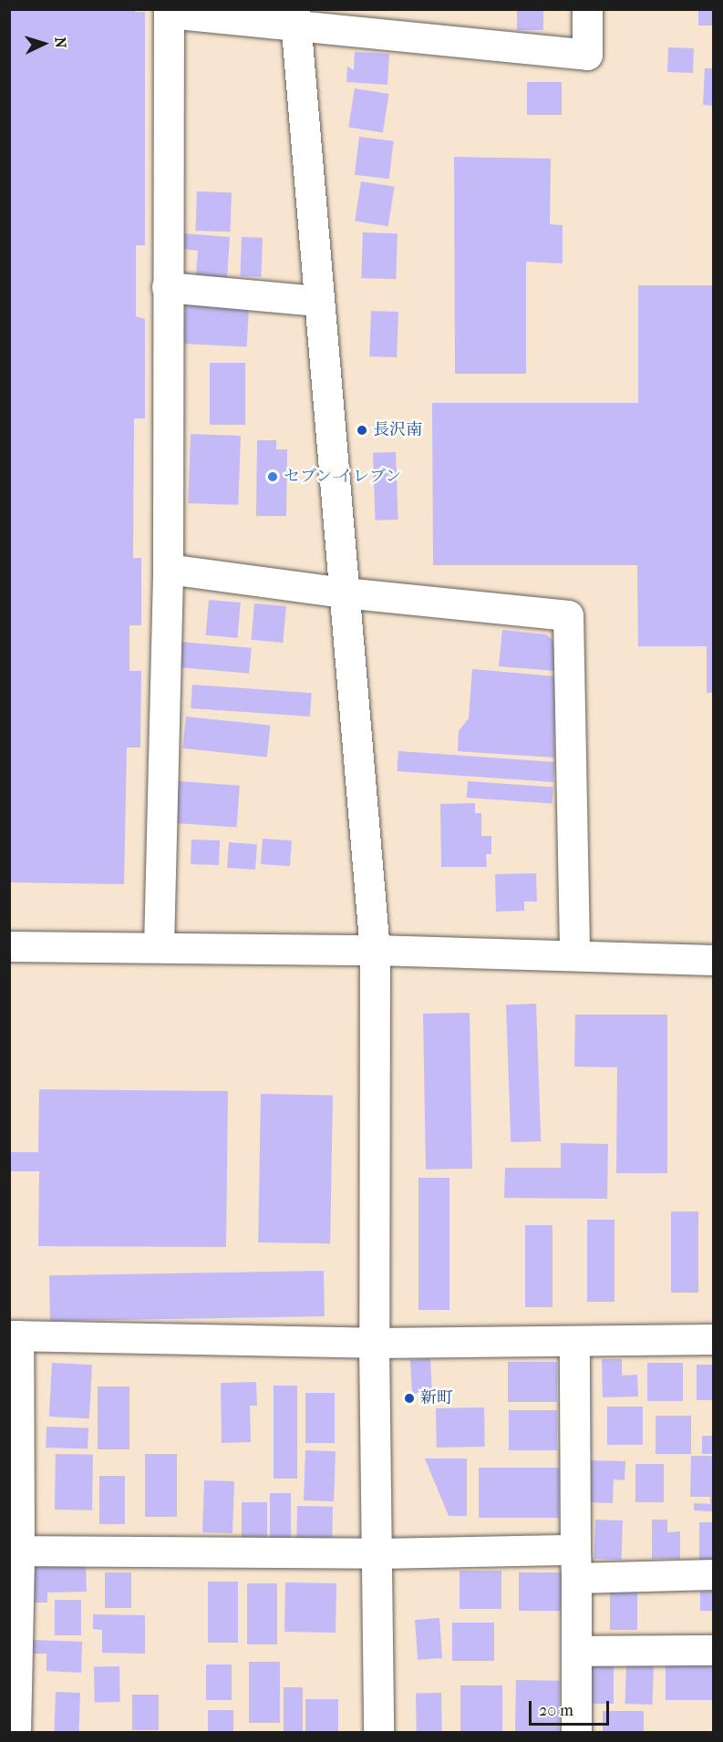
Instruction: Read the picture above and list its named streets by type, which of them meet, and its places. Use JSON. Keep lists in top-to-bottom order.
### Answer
{
  "places": ["長沢南", "セブン-イレブン", "新町"],
  "scale_bar": "20 m",
  "north": "right"
}
